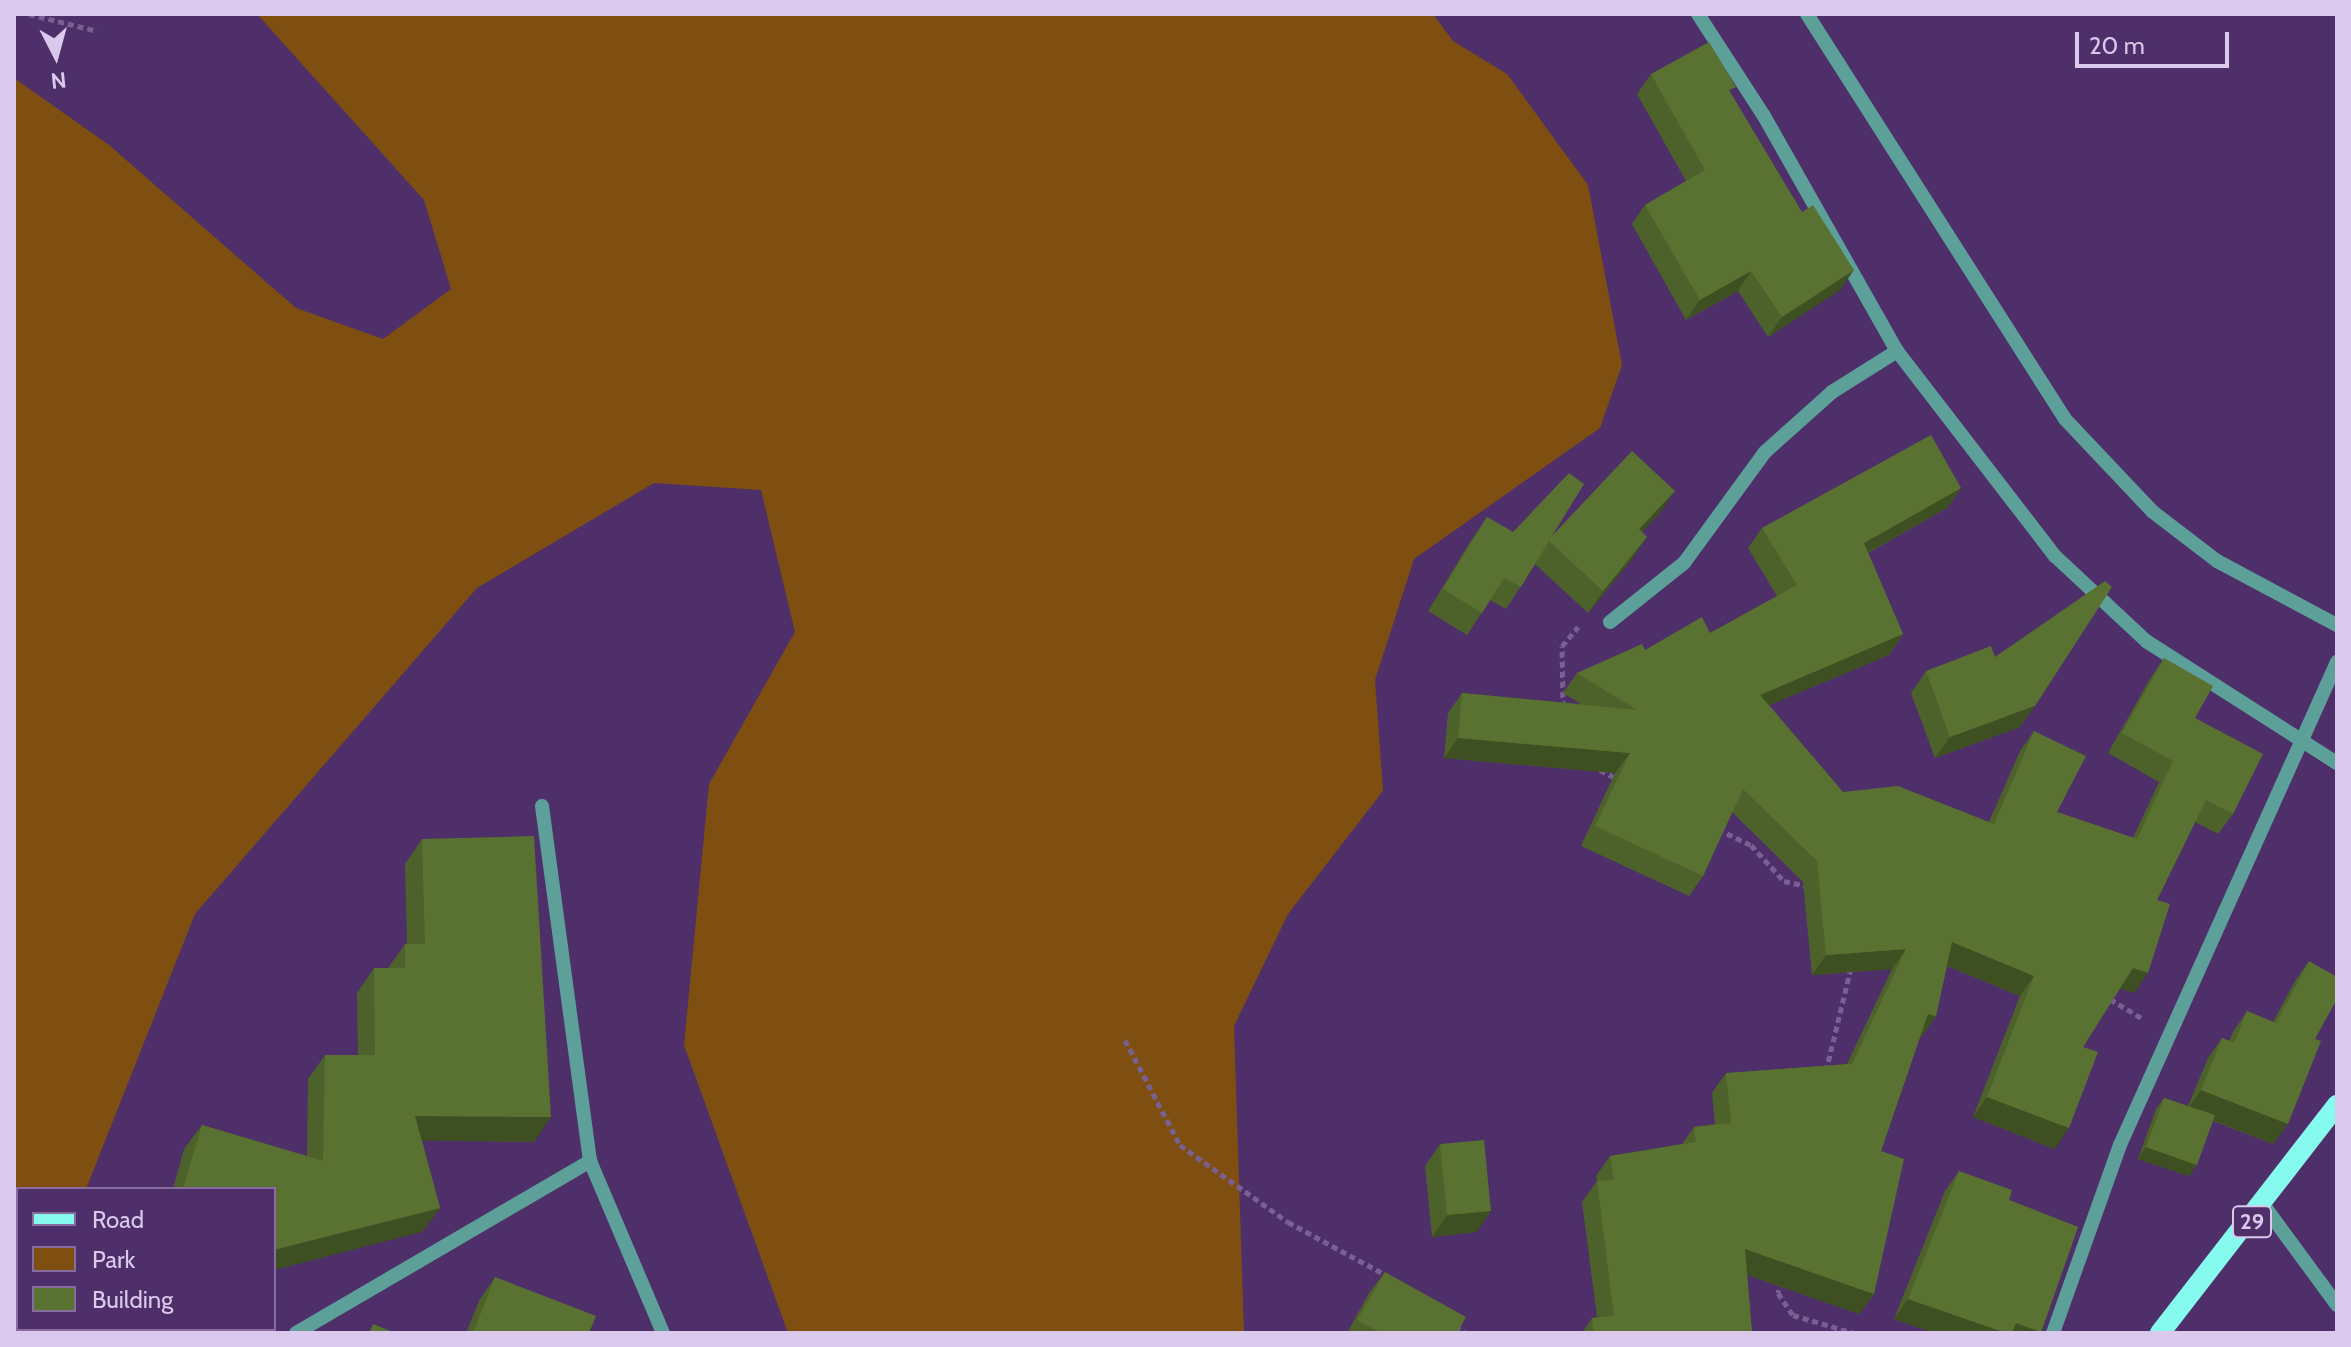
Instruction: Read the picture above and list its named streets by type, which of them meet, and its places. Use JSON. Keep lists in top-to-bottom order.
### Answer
{
  "streets": {
    "main road": ["29"]
  },
  "legend": ["Road", "Park", "Building"],
  "scale_bar": "20 m",
  "north": "bottom"
}
